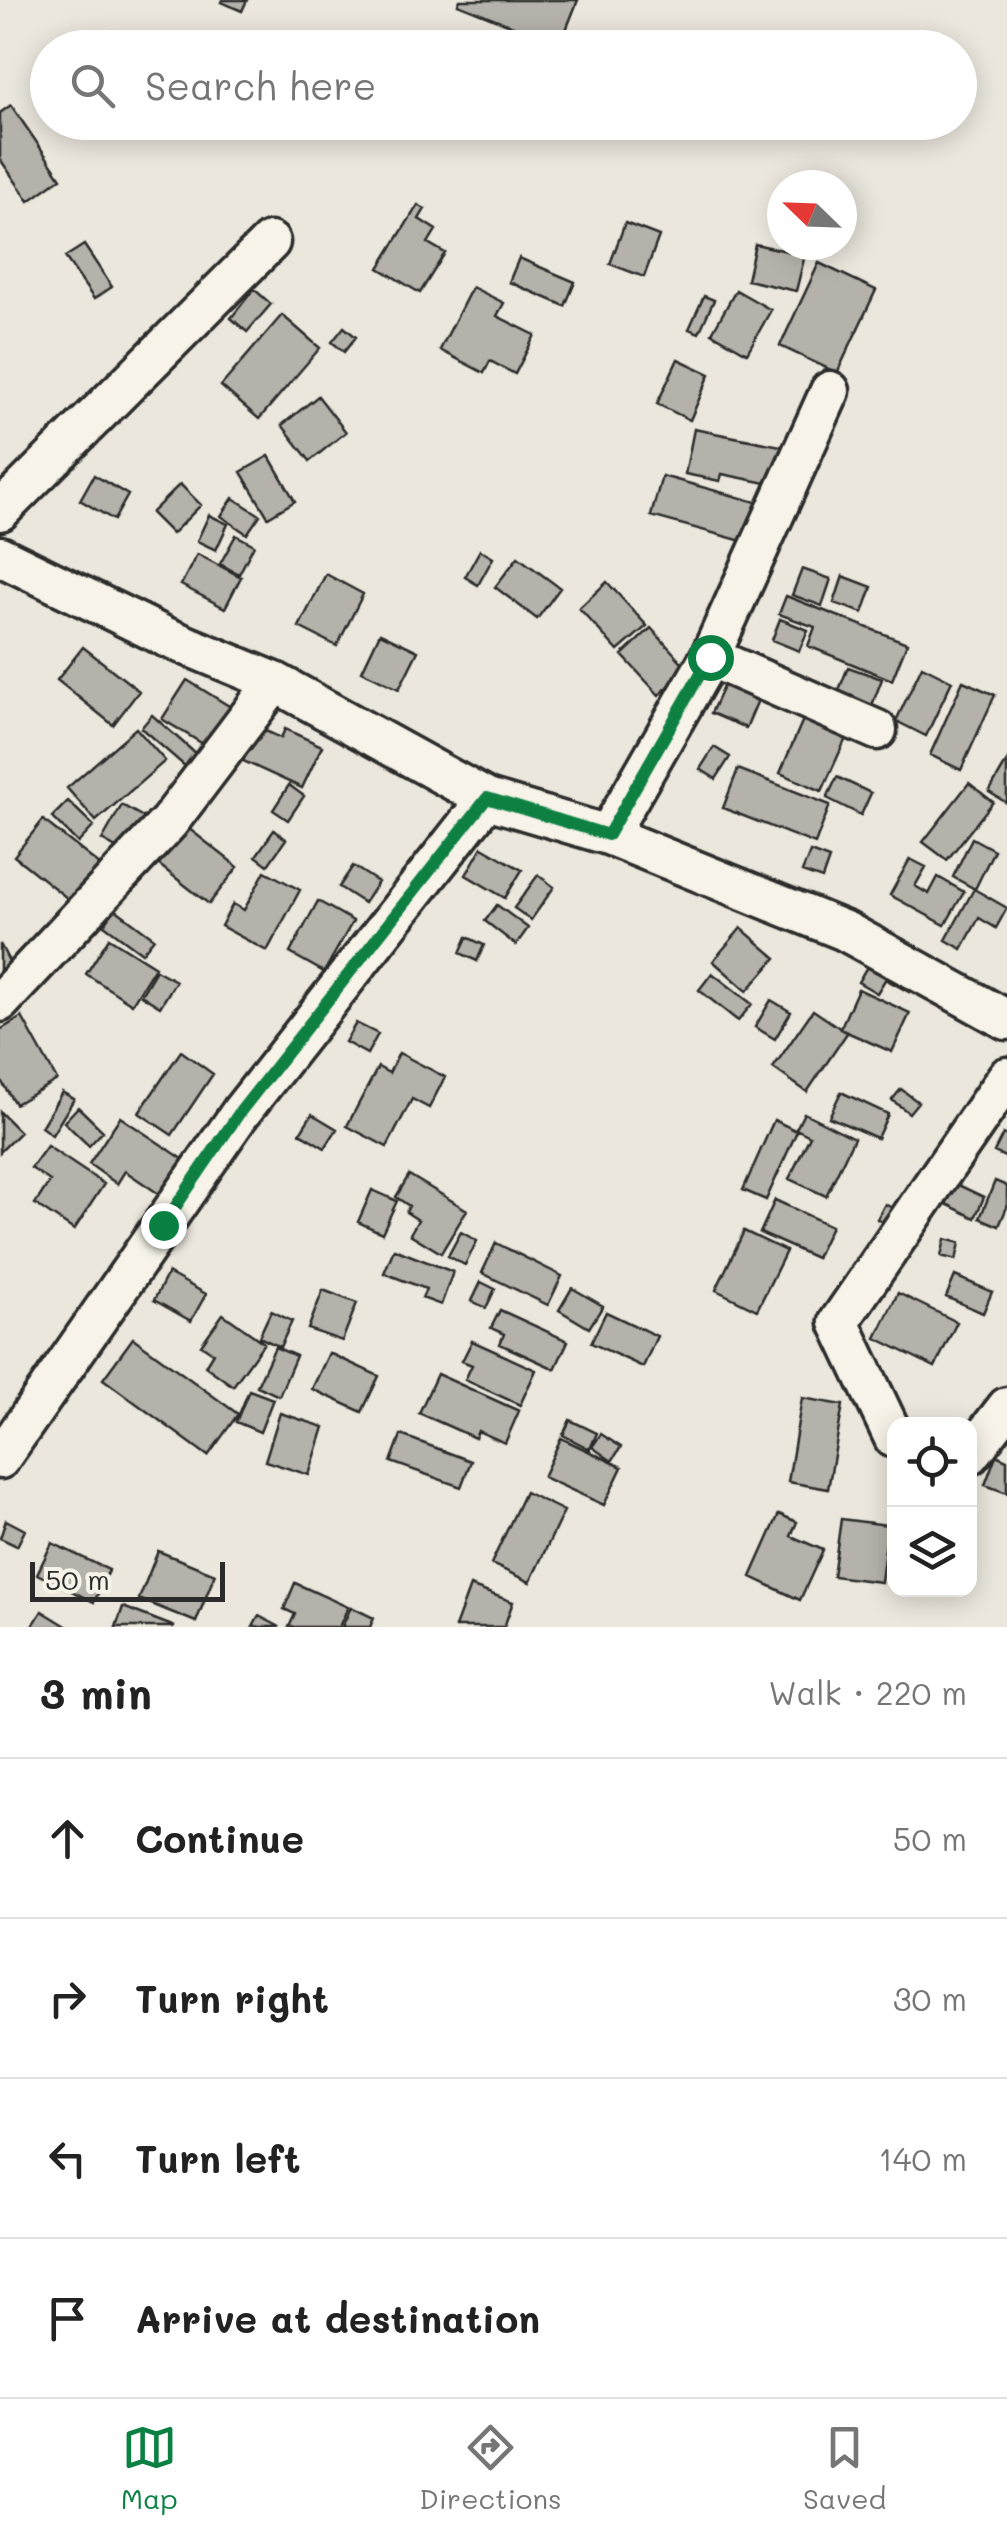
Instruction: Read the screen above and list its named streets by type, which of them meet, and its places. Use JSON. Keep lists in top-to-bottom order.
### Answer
{
  "scale_bar": "50 m",
  "north": "top left",
  "page": {
    "search": "Search here",
    "scale": "50 m",
    "heading": ["3 min", "Walk · 220 m"],
    "list": [
      ["Continue", "50 m"],
      ["Turn right", "30 m"],
      ["Turn left", "140 m"],
      "Arrive at destination"
    ],
    "nav": ["Map", "Directions", "Saved"]
  }
}
